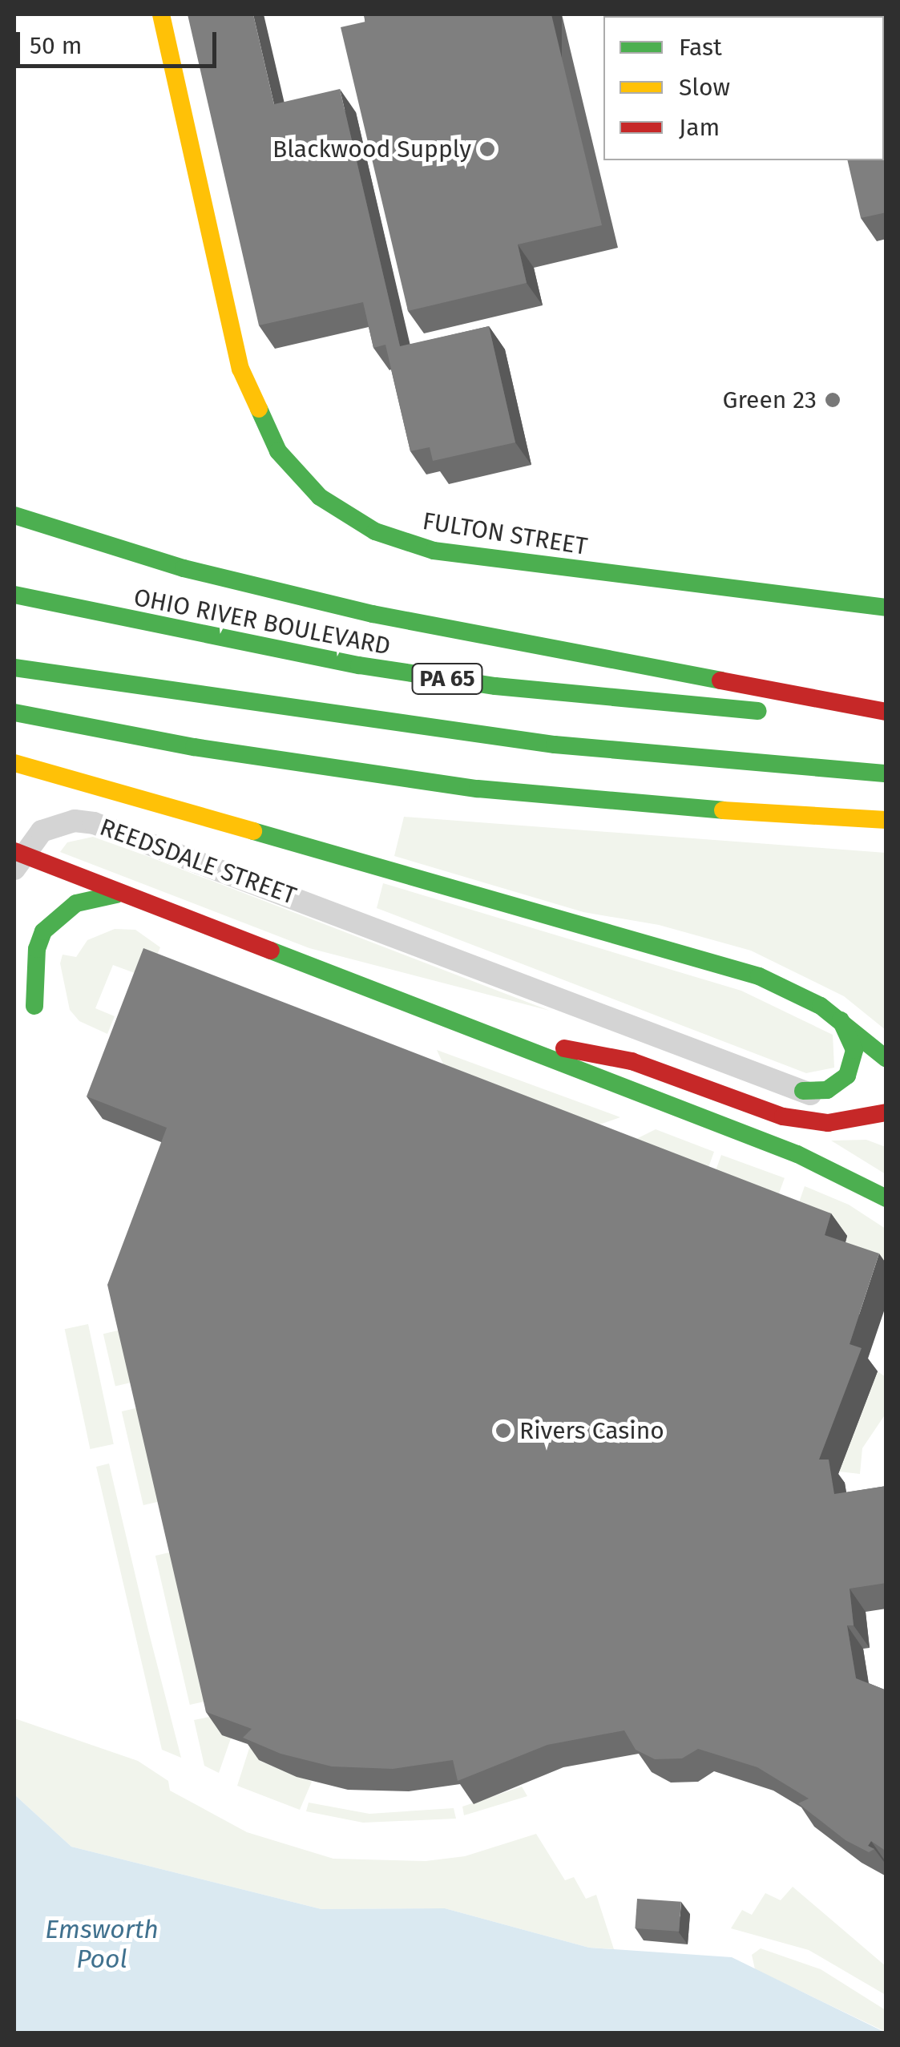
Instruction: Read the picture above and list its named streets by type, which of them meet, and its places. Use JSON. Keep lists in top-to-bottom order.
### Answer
{
  "streets": {
    "main road": [
      "FULTON STREET",
      "OHIO RIVER BOULEVARD",
      "PA 65",
      "REEDSDALE STREET"
    ]
  },
  "water": ["Emsworth Pool"],
  "places": ["Blackwood Supply", "Green 23", "Rivers Casino"],
  "legend": ["Fast", "Slow", "Jam"],
  "scale_bar": "50 m"
}
